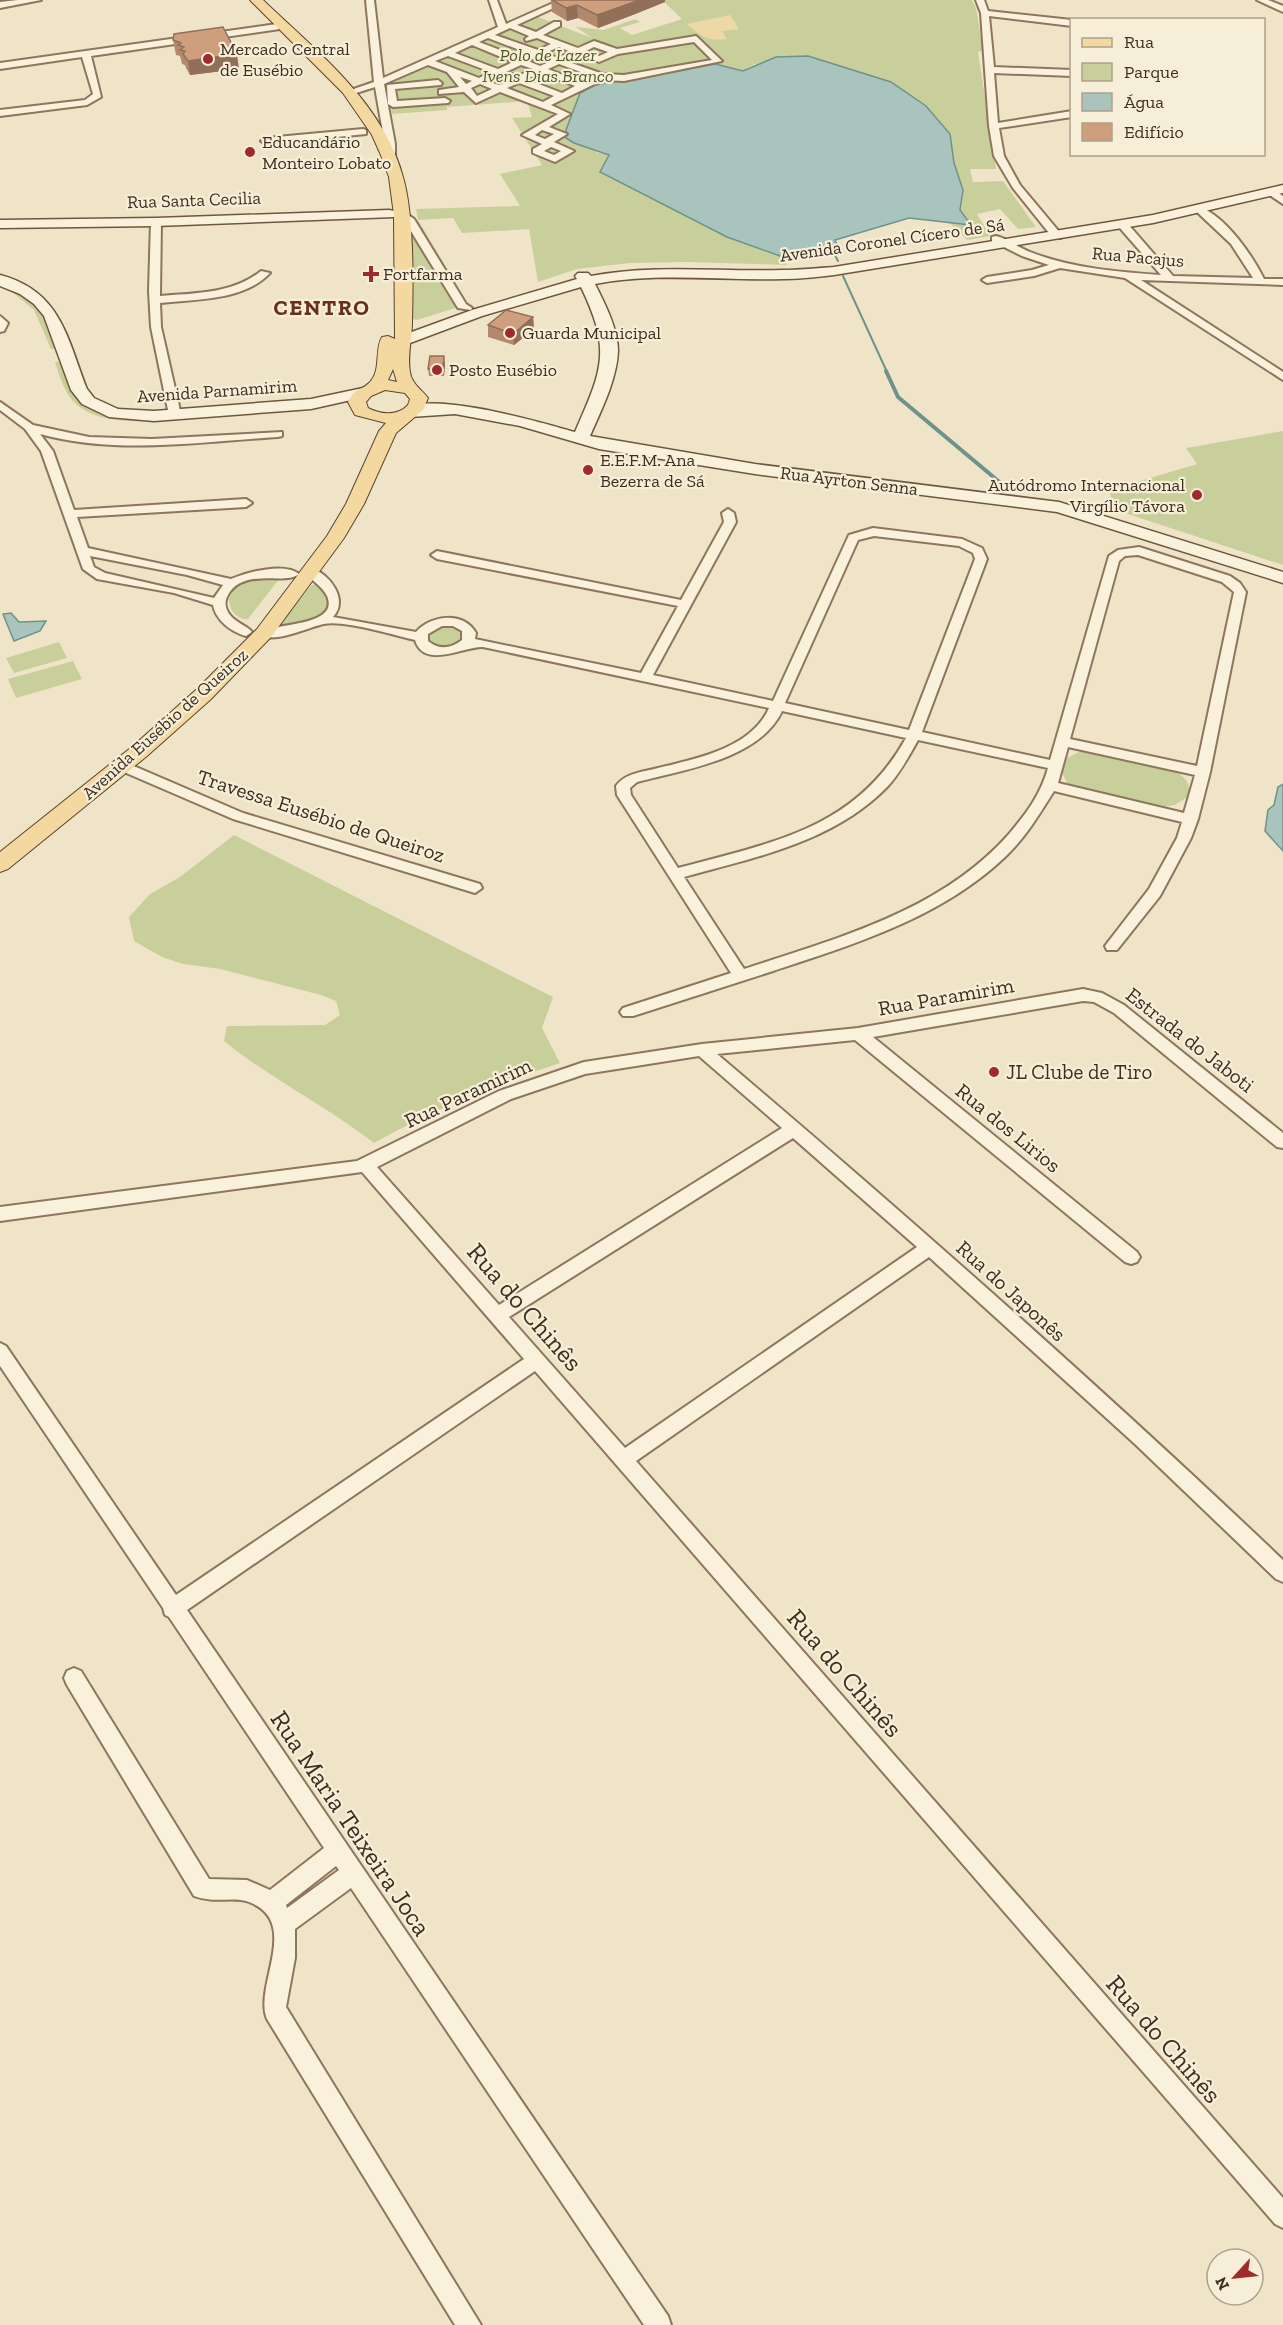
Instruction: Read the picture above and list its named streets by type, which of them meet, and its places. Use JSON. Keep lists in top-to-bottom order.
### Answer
{
  "streets": {
    "main road": ["Avenida Eusébio de Queiroz"],
    "street": [
      "Rua Santa Cecilia",
      "Avenida Coronel Cícero de Sá",
      "Rua Pacajus",
      "Avenida Parnamirim",
      "Rua Ayrton Senna",
      "Travessa Eusébio de Queiroz",
      "Rua Paramirim",
      "Estrada do Jaboti",
      "Rua dos Lirios",
      "Rua do Japonês",
      "Rua do Chinês",
      "Rua Maria Teixeira Joca"
    ]
  },
  "crossings": [
    ["Avenida Coronel Cícero de Sá", "Rua Pacajus"],
    ["Avenida Parnamirim", "Avenida Eusébio de Queiroz"],
    ["Rua Ayrton Senna", "Avenida Eusébio de Queiroz"],
    ["Avenida Eusébio de Queiroz", "Travessa Eusébio de Queiroz"],
    ["Rua Paramirim", "Estrada do Jaboti"],
    ["Rua Paramirim", "Rua dos Lirios"],
    ["Rua Paramirim", "Rua do Japonês"],
    ["Rua Paramirim", "Rua do Chinês"]
  ],
  "districts": ["CENTRO"],
  "parks": ["Polo de Lazer Ivens Dias Branco"],
  "places": {
    "other": [
      "Mercado Central de Eusébio",
      "Educandário Monteiro Lobato",
      "Guarda Municipal",
      "Posto Eusébio",
      "E.E.F.M. Ana Bezerra de Sá",
      "Autódromo Internacional Virgílio Távora",
      "JL Clube de Tiro"
    ],
    "health": ["Fortfarma"]
  },
  "legend": [
    "Rua",
    "Parque",
    "Água",
    "Edifício"
  ],
  "north": "bottom left"
}
